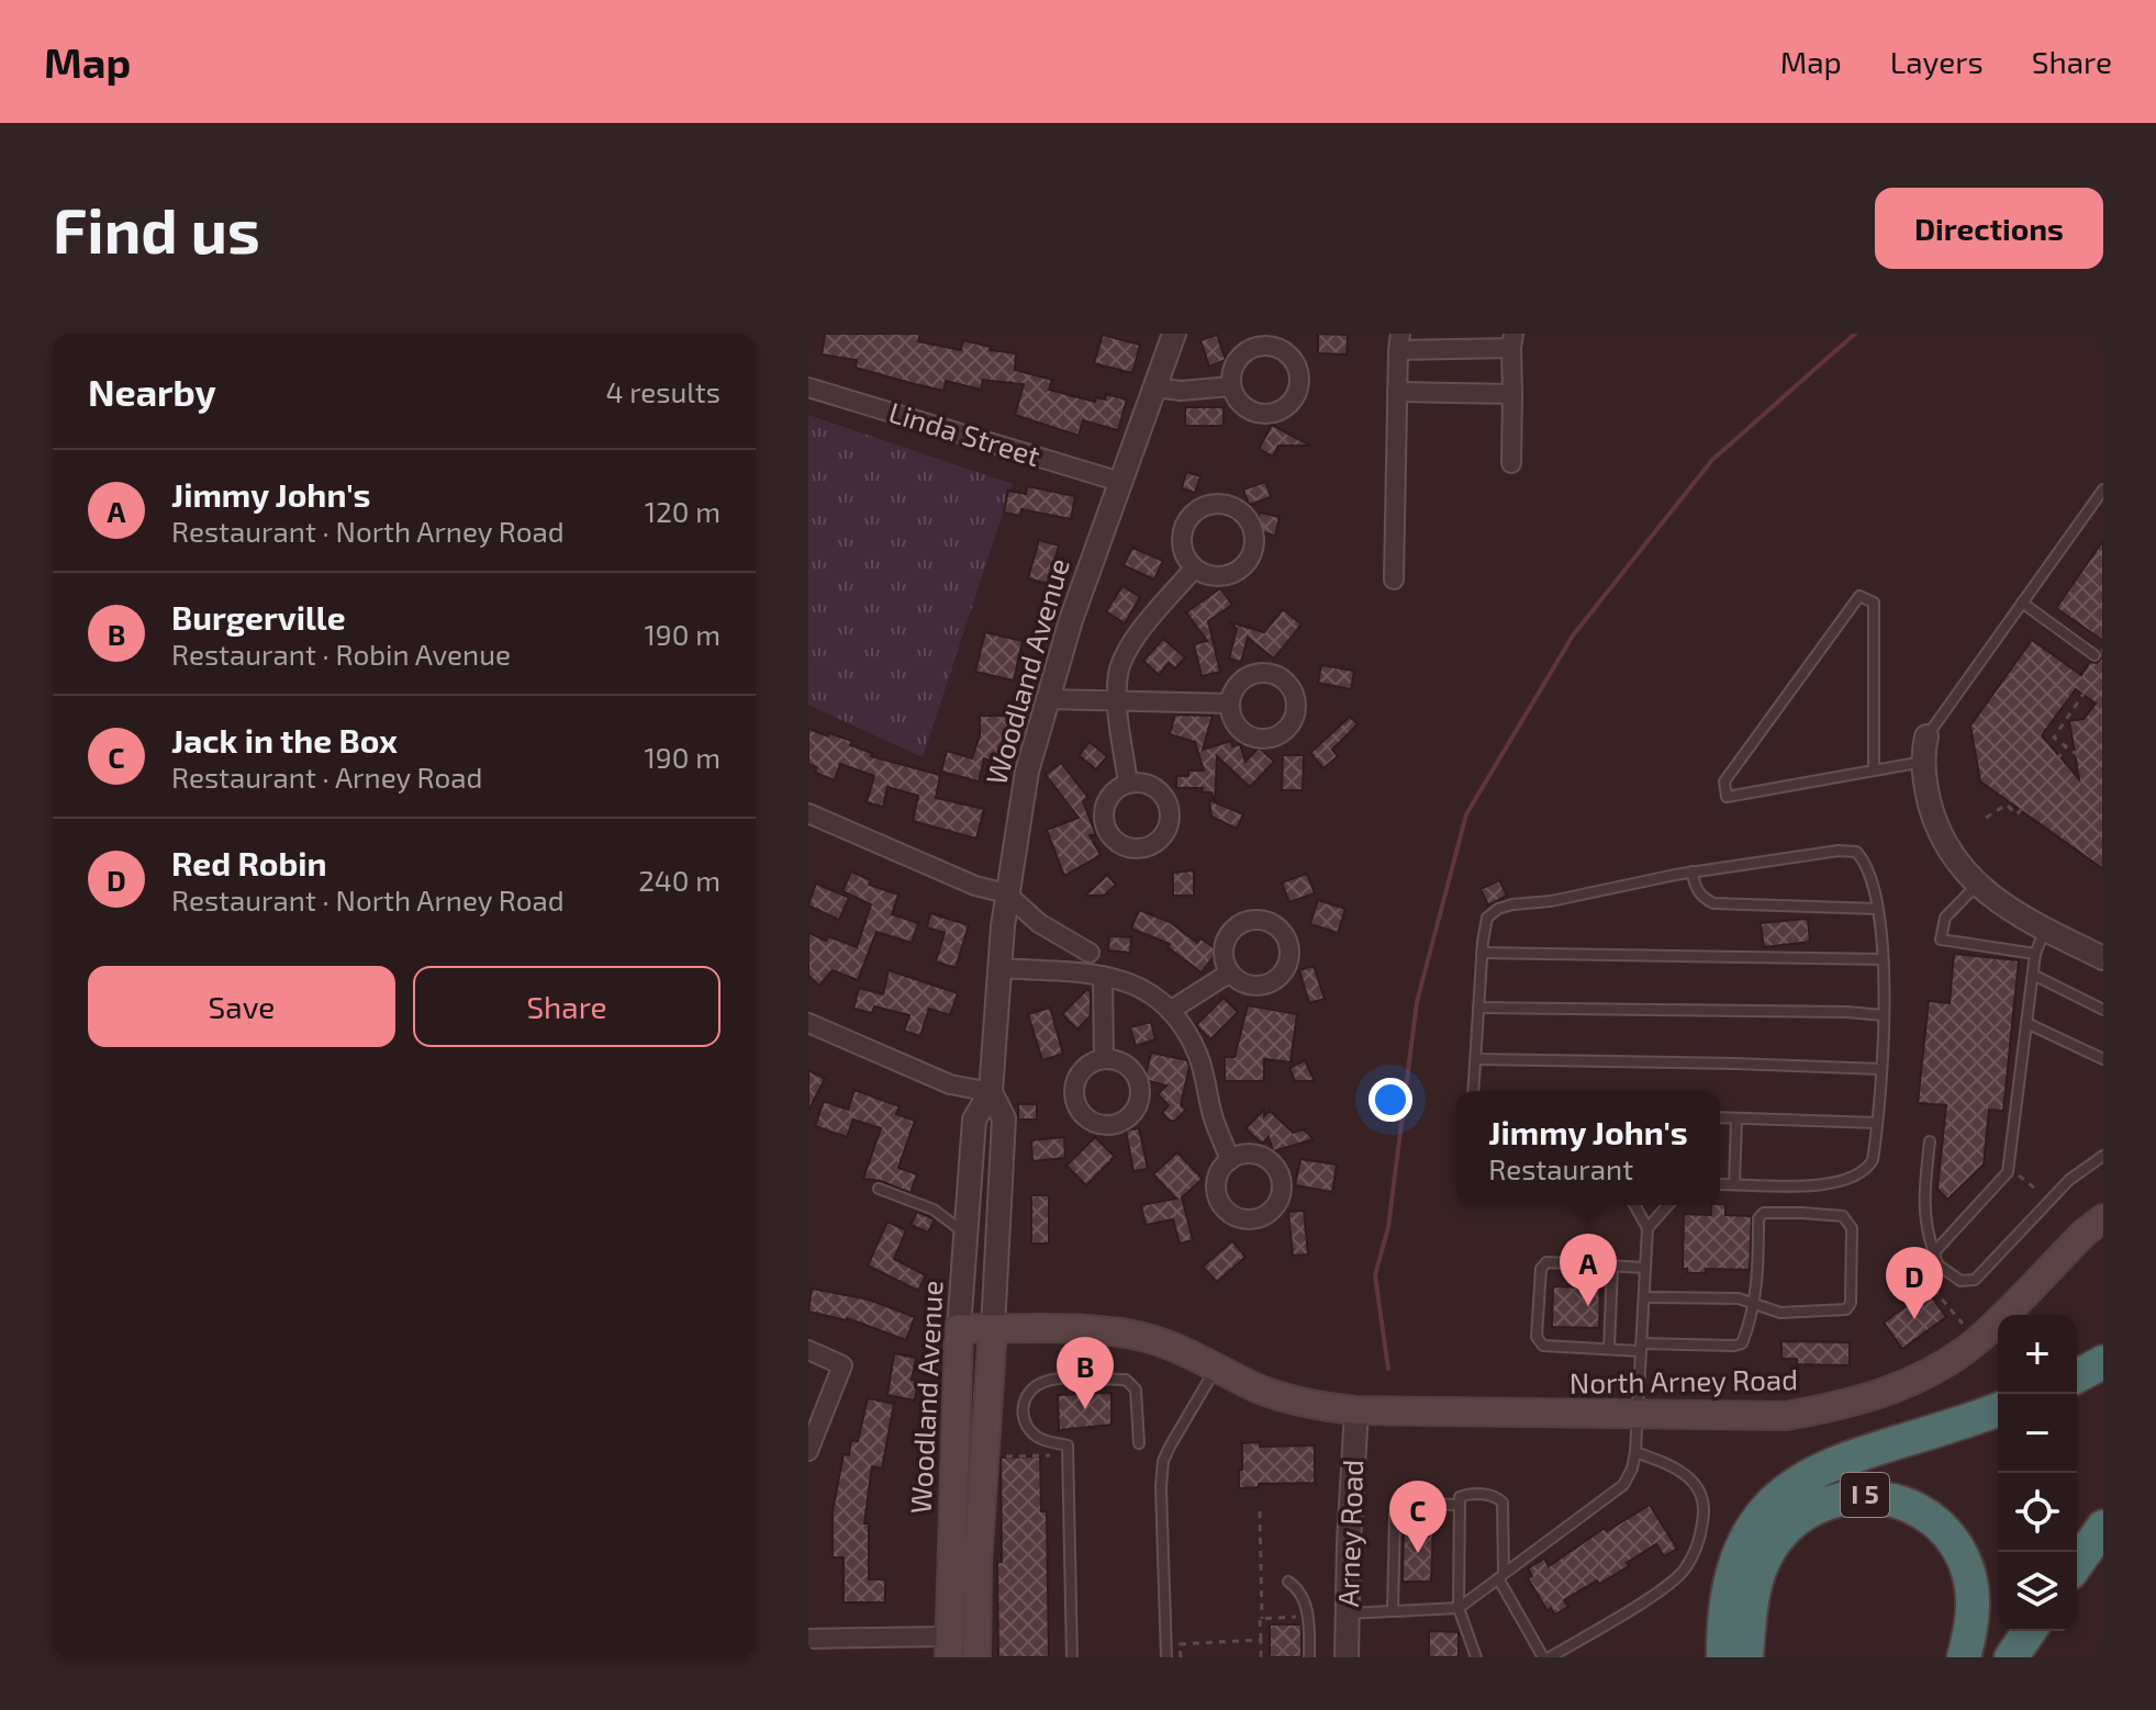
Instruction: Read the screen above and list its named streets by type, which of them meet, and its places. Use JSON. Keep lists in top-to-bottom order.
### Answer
{
  "streets": {
    "highway": ["I 5"],
    "main road": ["Woodland Avenue", "North Arney Road"],
    "street": ["Linda Street", "Arney Road"]
  },
  "crossings": [
    ["Linda Street", "Woodland Avenue"],
    ["Woodland Avenue", "North Arney Road"],
    ["North Arney Road", "Arney Road"]
  ],
  "page": {
    "header": "Map",
    "nav": ["Map", "Layers", "Share"],
    "buttons": [
      "Directions",
      ["Save", "Share"]
    ],
    "title": "Find us",
    "heading": ["Nearby", "4 results"],
    "list": [
      {
        "mark": "A",
        "name": "Jimmy John's",
        "note": "Restaurant · North Arney Road",
        "value": "120 m"
      },
      {
        "mark": "B",
        "name": "Burgerville",
        "note": "Restaurant · Robin Avenue",
        "value": "190 m"
      },
      {
        "mark": "C",
        "name": "Jack in the Box",
        "note": "Restaurant · Arney Road",
        "value": "190 m"
      },
      {
        "mark": "D",
        "name": "Red Robin",
        "note": "Restaurant · North Arney Road",
        "value": "240 m"
      }
    ],
    "popup": ["Jimmy John's", "Restaurant"],
    "pins": [
      "A",
      "D",
      "B",
      "C"
    ],
    "map_buttons": ["+", "−"]
  }
}
